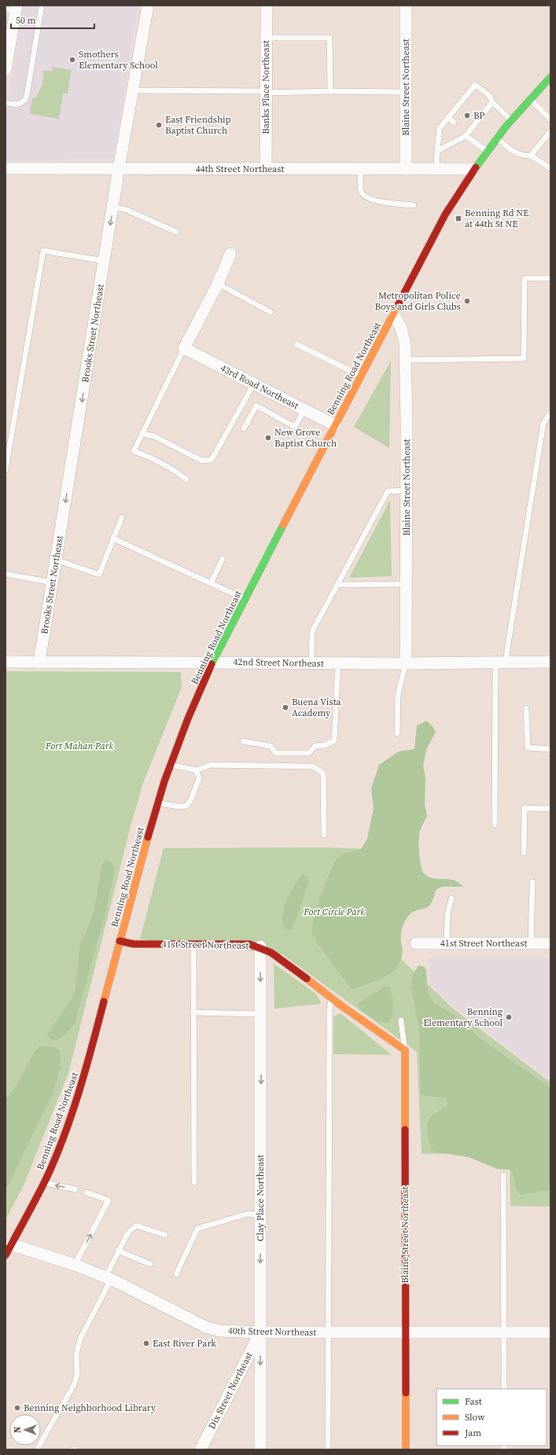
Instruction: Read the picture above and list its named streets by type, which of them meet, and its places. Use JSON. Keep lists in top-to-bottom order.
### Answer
{
  "streets": {
    "main road": ["Blaine Street Northeast", "Benning Road Northeast", "41st Street Northeast"],
    "street": [
      "Banks Place Northeast",
      "44th Street Northeast",
      "Brooks Street Northeast",
      "43rd Road Northeast",
      "42nd Street Northeast",
      "Clay Place Northeast",
      "40th Street Northeast",
      "Dix Street Northeast"
    ]
  },
  "crossings": [
    ["Banks Place Northeast", "44th Street Northeast"],
    ["Blaine Street Northeast", "44th Street Northeast"],
    ["Blaine Street Northeast", "Benning Road Northeast"],
    ["Blaine Street Northeast", "42nd Street Northeast"],
    ["Blaine Street Northeast", "41st Street Northeast"],
    ["Blaine Street Northeast", "40th Street Northeast"],
    ["44th Street Northeast", "Brooks Street Northeast"],
    ["44th Street Northeast", "Benning Road Northeast"],
    ["Brooks Street Northeast", "42nd Street Northeast"],
    ["Benning Road Northeast", "43rd Road Northeast"],
    ["Benning Road Northeast", "42nd Street Northeast"],
    ["Benning Road Northeast", "41st Street Northeast"],
    ["Benning Road Northeast", "40th Street Northeast"],
    ["41st Street Northeast", "Clay Place Northeast"],
    ["Clay Place Northeast", "40th Street Northeast"],
    ["Clay Place Northeast", "Dix Street Northeast"],
    ["40th Street Northeast", "Dix Street Northeast"]
  ],
  "one_way": ["Brooks Street Northeast", "Clay Place Northeast"],
  "parks": ["Fort Mahan Park", "Fort Circle Park"],
  "places": {
    "other": [
      "Smothers Elementary School",
      "BP",
      "East Friendship Baptist Church",
      "Metropolitan Police Boys and Girls Clubs",
      "New Grove Baptist Church",
      "Buena Vista Academy",
      "Benning Elementary School",
      "East River Park",
      "Benning Neighborhood Library"
    ],
    "transit": ["Benning Rd NE at 44th St NE"]
  },
  "legend": ["Fast", "Slow", "Jam"],
  "scale_bar": "50 m",
  "north": "left"
}
